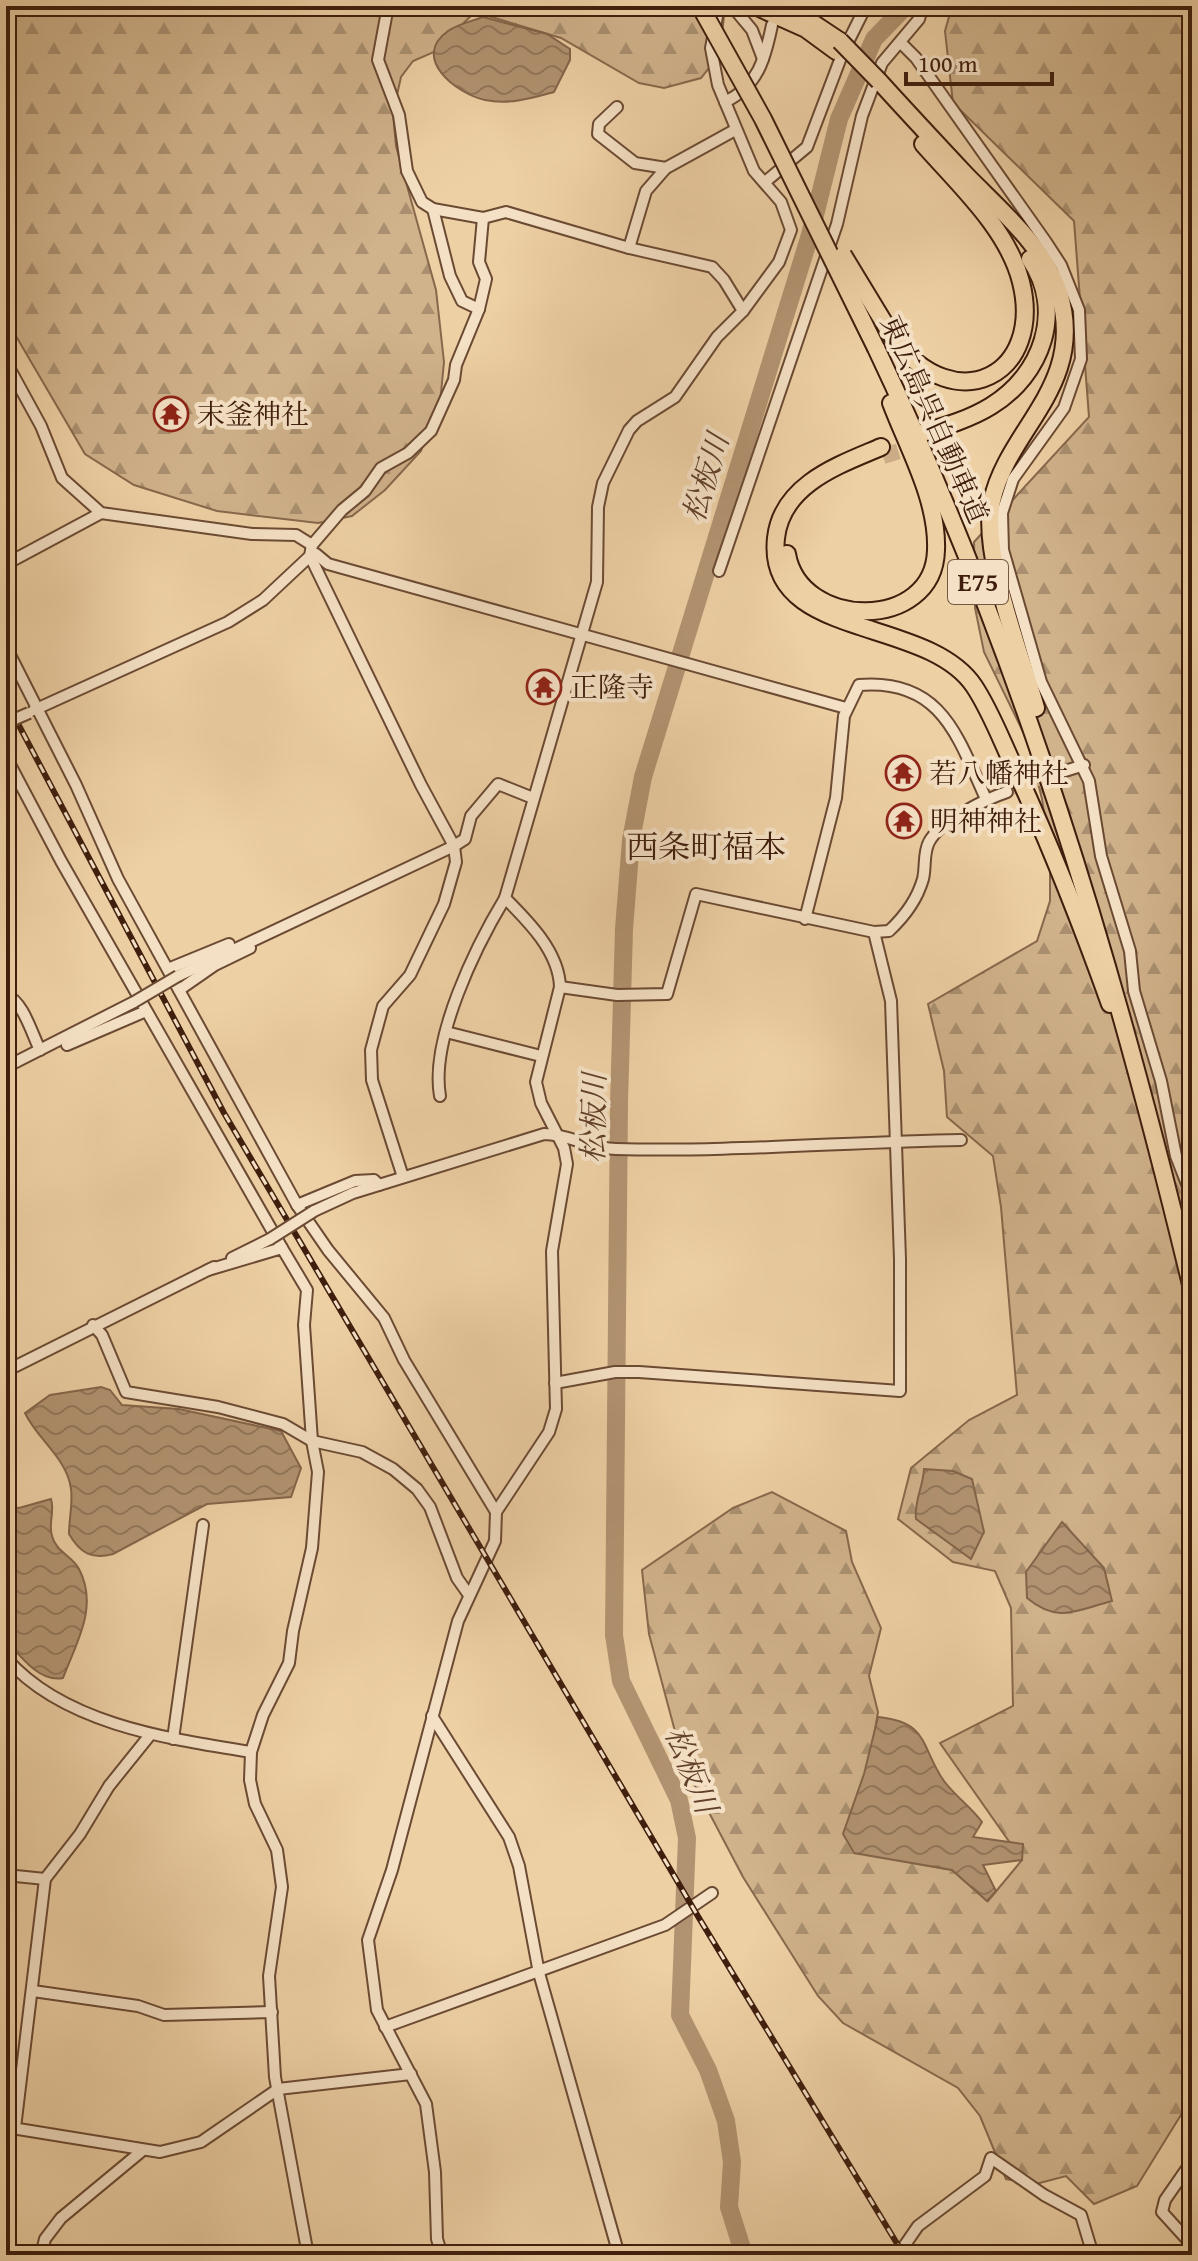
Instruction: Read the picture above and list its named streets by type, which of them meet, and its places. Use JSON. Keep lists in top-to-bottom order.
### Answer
{
  "streets": {
    "highway": ["東広島呉自動車道", "E75"]
  },
  "districts": ["西条町福本"],
  "water": ["松板川"],
  "places": {
    "temple": [
      "末釜神社",
      "正隆寺",
      "若八幡神社",
      "明神神社"
    ]
  },
  "scale_bar": "100 m"
}
